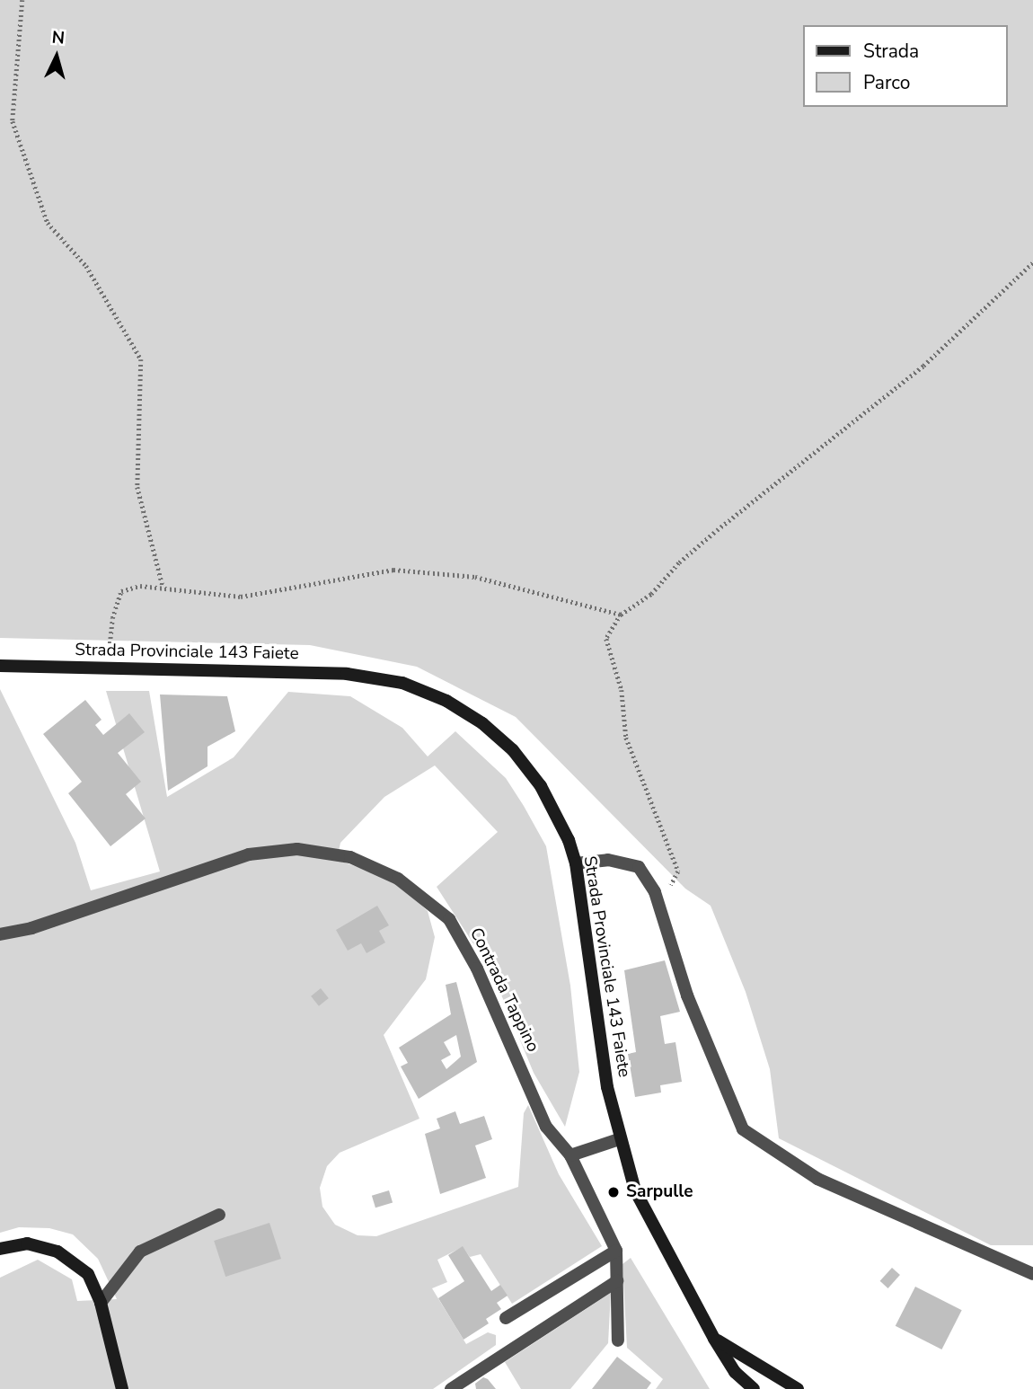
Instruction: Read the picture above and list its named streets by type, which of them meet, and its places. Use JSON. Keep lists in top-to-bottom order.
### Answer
{
  "streets": {
    "main road": ["Strada Provinciale 143 Faiete"],
    "street": ["Contrada Tappino"]
  },
  "places": ["Sarpulle"],
  "legend": ["Strada", "Parco"],
  "north": "top"
}
